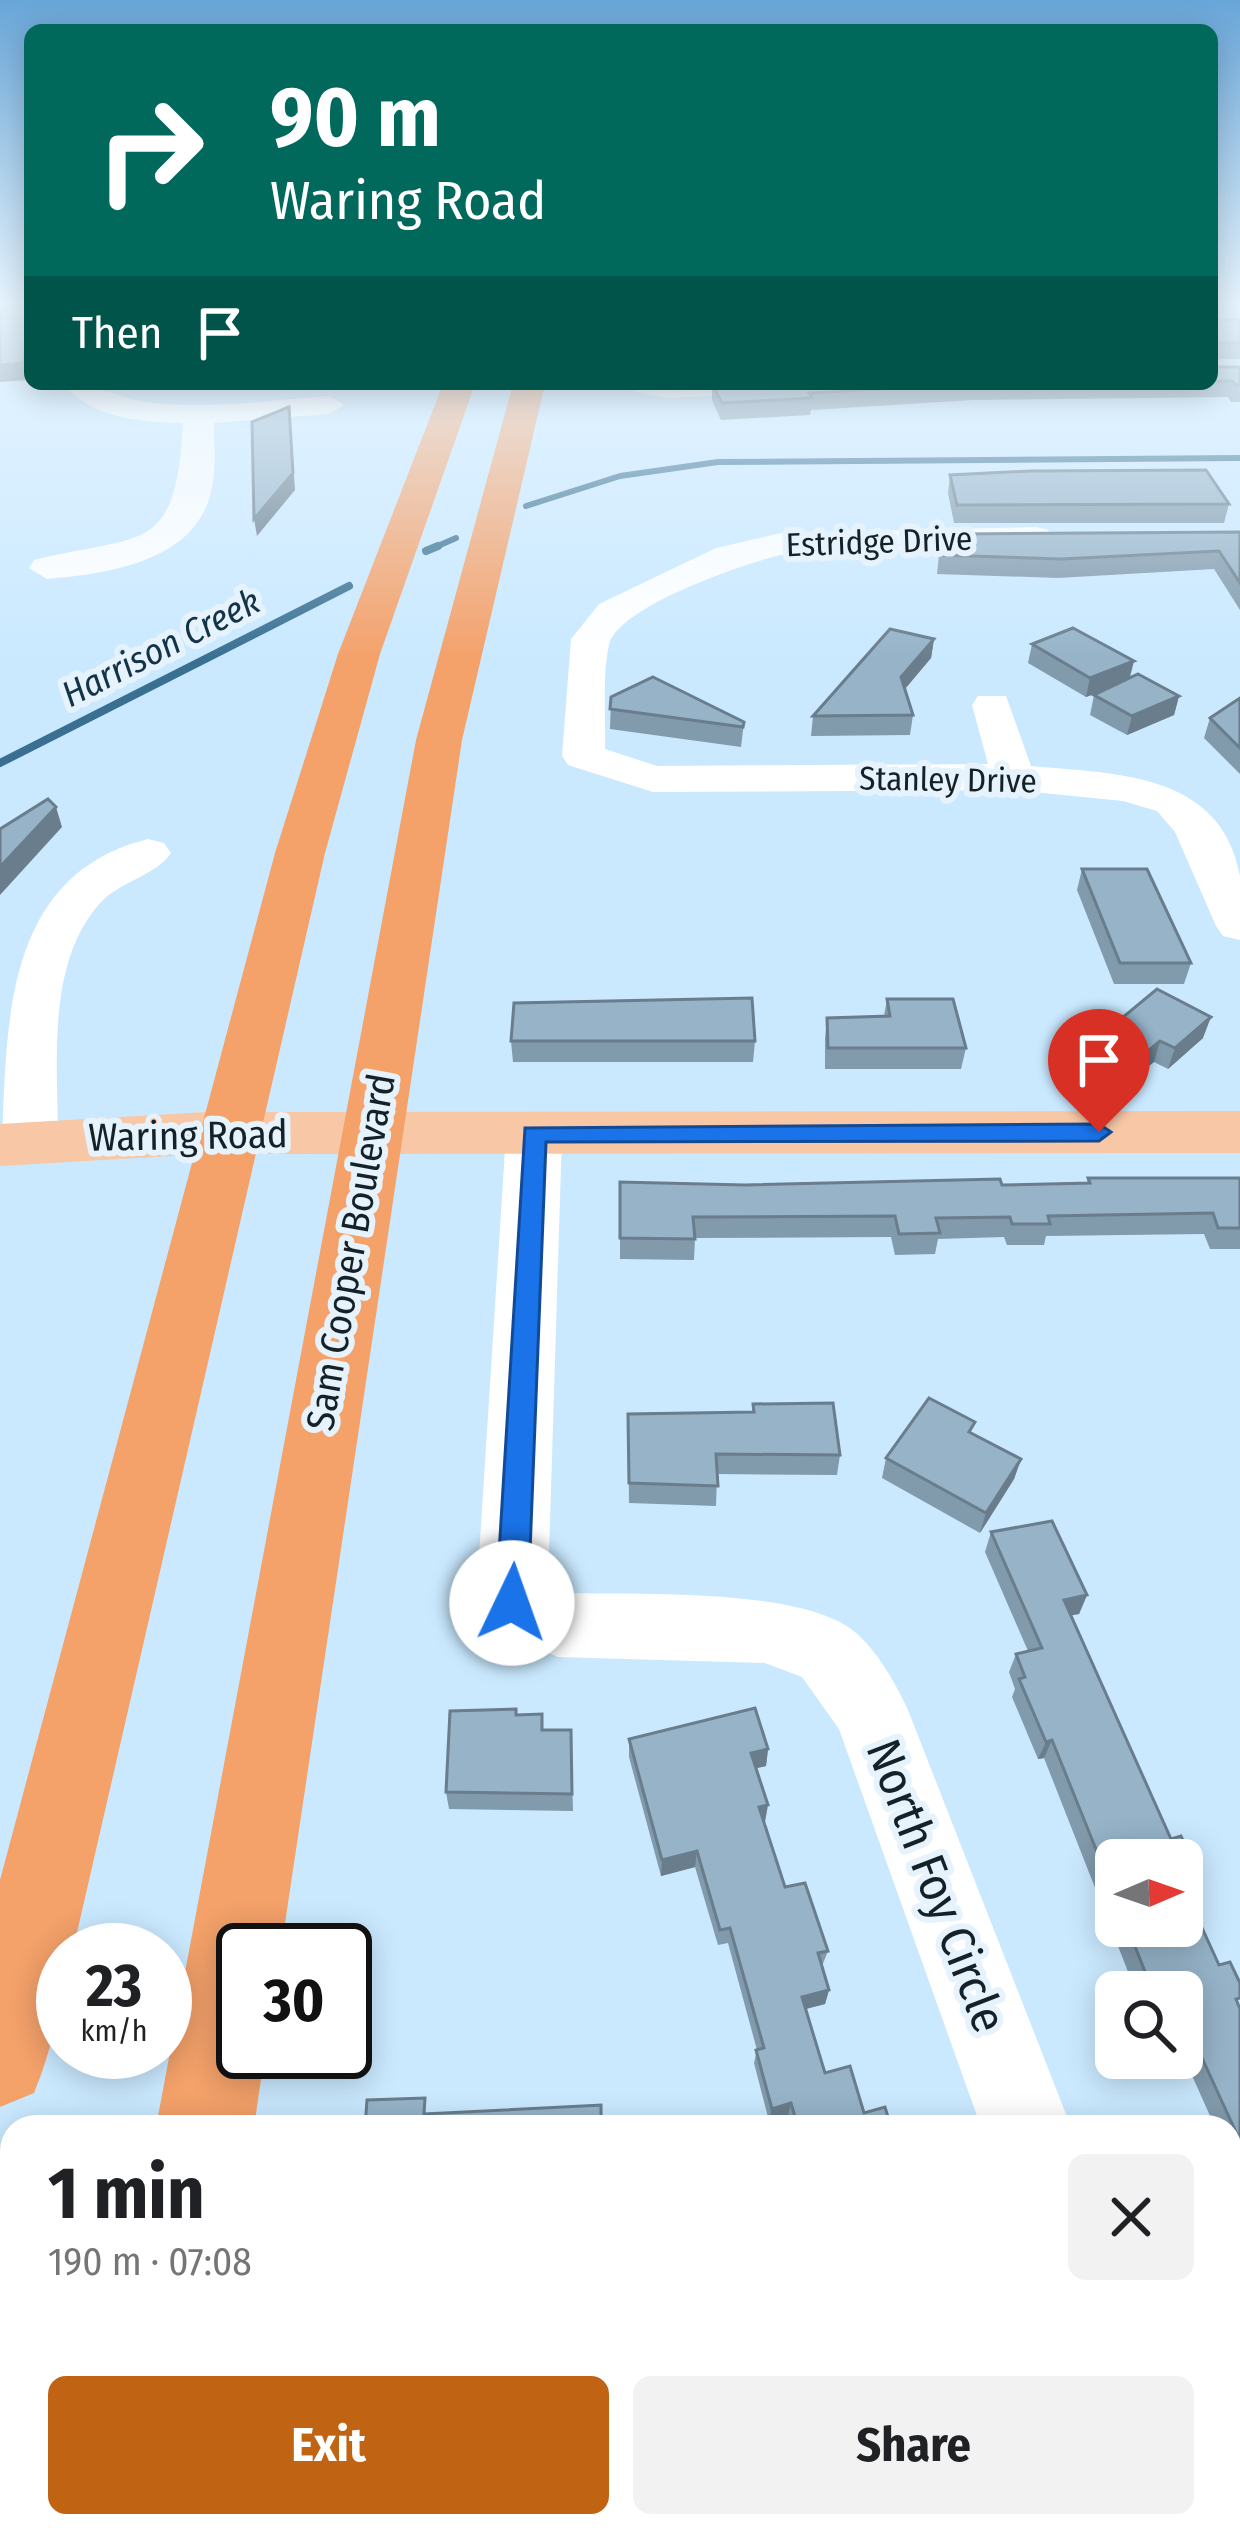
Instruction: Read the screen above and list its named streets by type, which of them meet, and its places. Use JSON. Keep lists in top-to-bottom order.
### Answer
{
  "streets": {
    "highway": ["Sam Cooper Boulevard"],
    "main road": ["Waring Road"],
    "street": ["Estridge Drive", "Stanley Drive", "North Foy Circle"]
  },
  "crossings": [
    ["Estridge Drive", "Stanley Drive"],
    ["Waring Road", "North Foy Circle"]
  ],
  "water": ["Harrison Creek"],
  "north": "right",
  "page": {
    "turn": ["90 m", "Waring Road"],
    "then": "Then",
    "speed": "23 km/h",
    "limit": "30",
    "heading": ["1 min", "190 m · 07:08"],
    "buttons": ["Exit", "Share"]
  }
}
